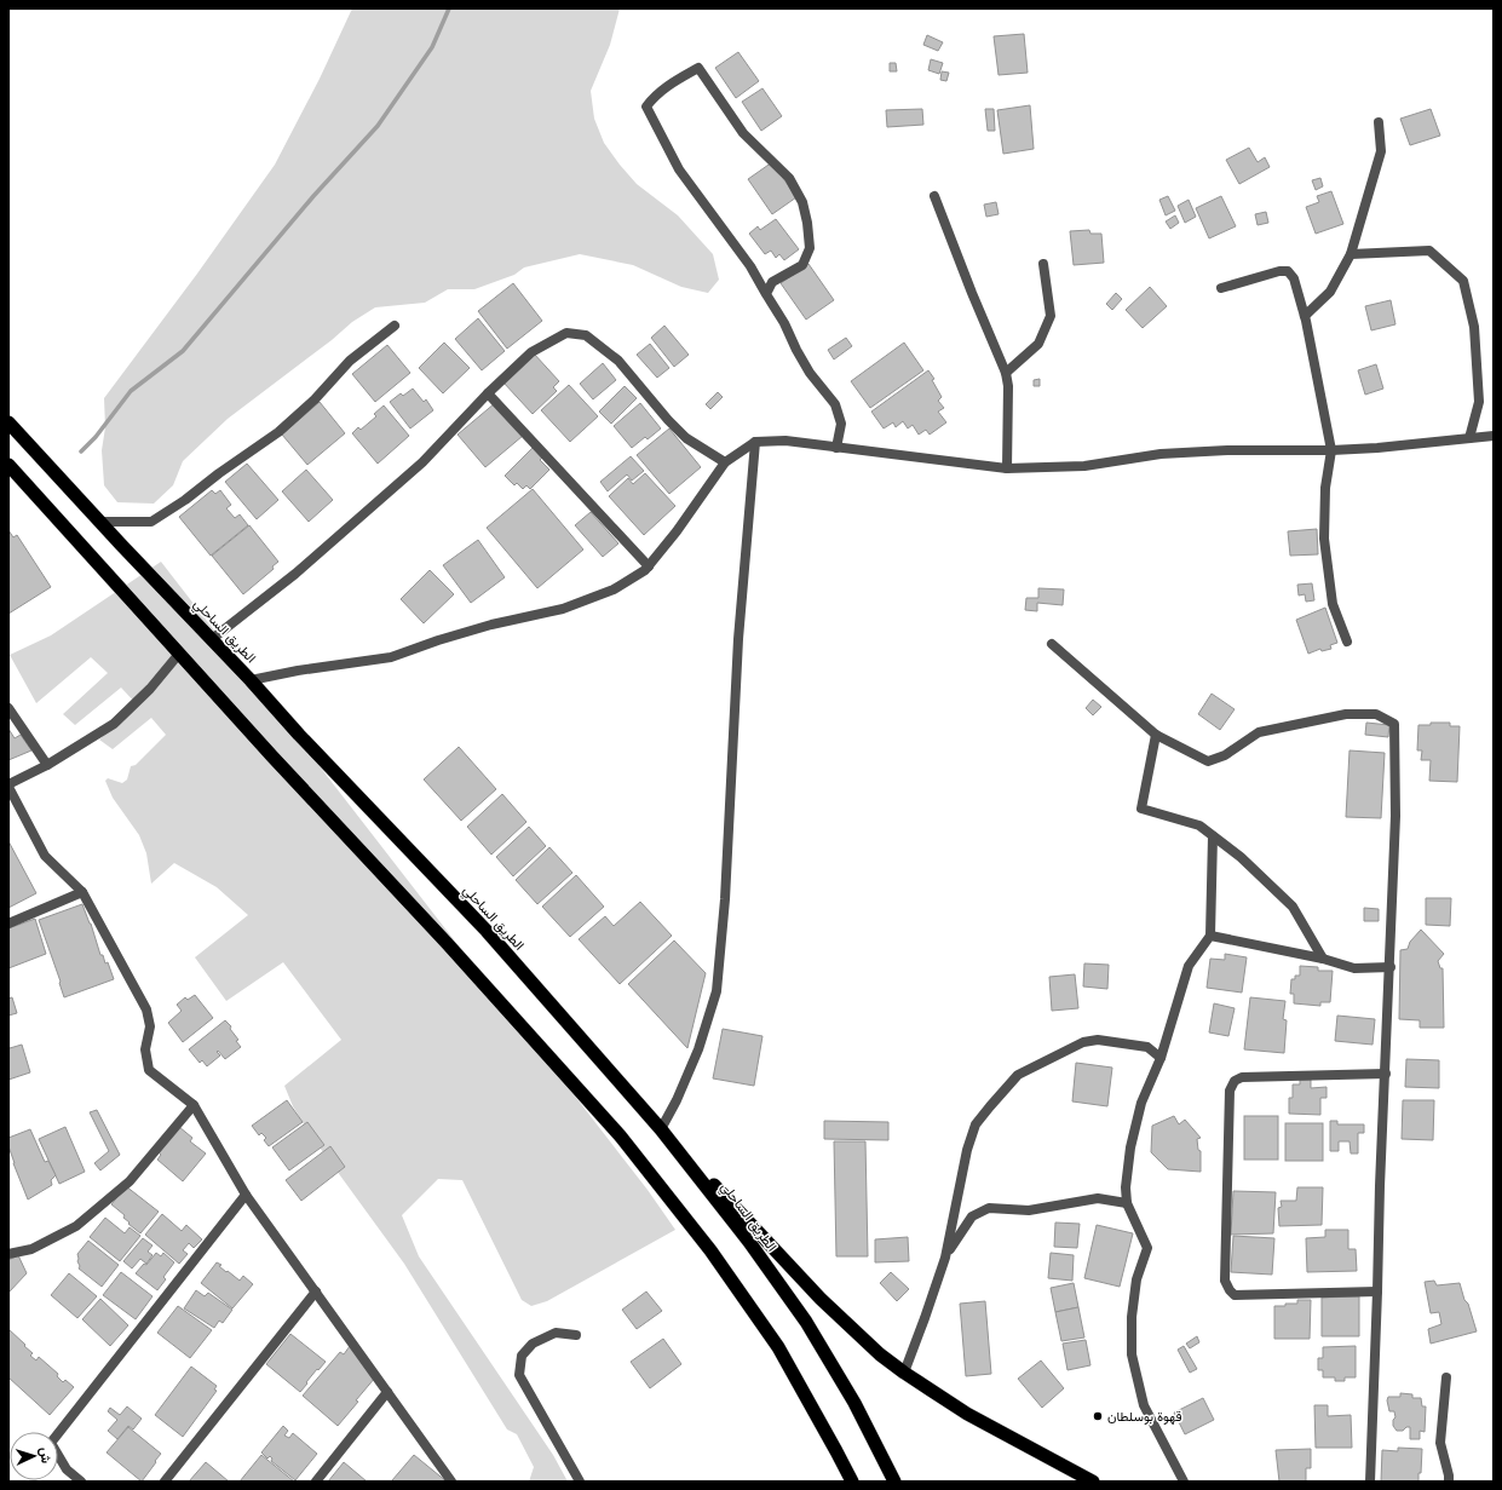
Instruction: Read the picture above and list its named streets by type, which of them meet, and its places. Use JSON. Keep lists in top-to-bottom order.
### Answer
{
  "streets": {
    "highway": ["الطريق الساحلي"]
  },
  "places": ["قهوة بوسلطان"],
  "north": "right"
}
